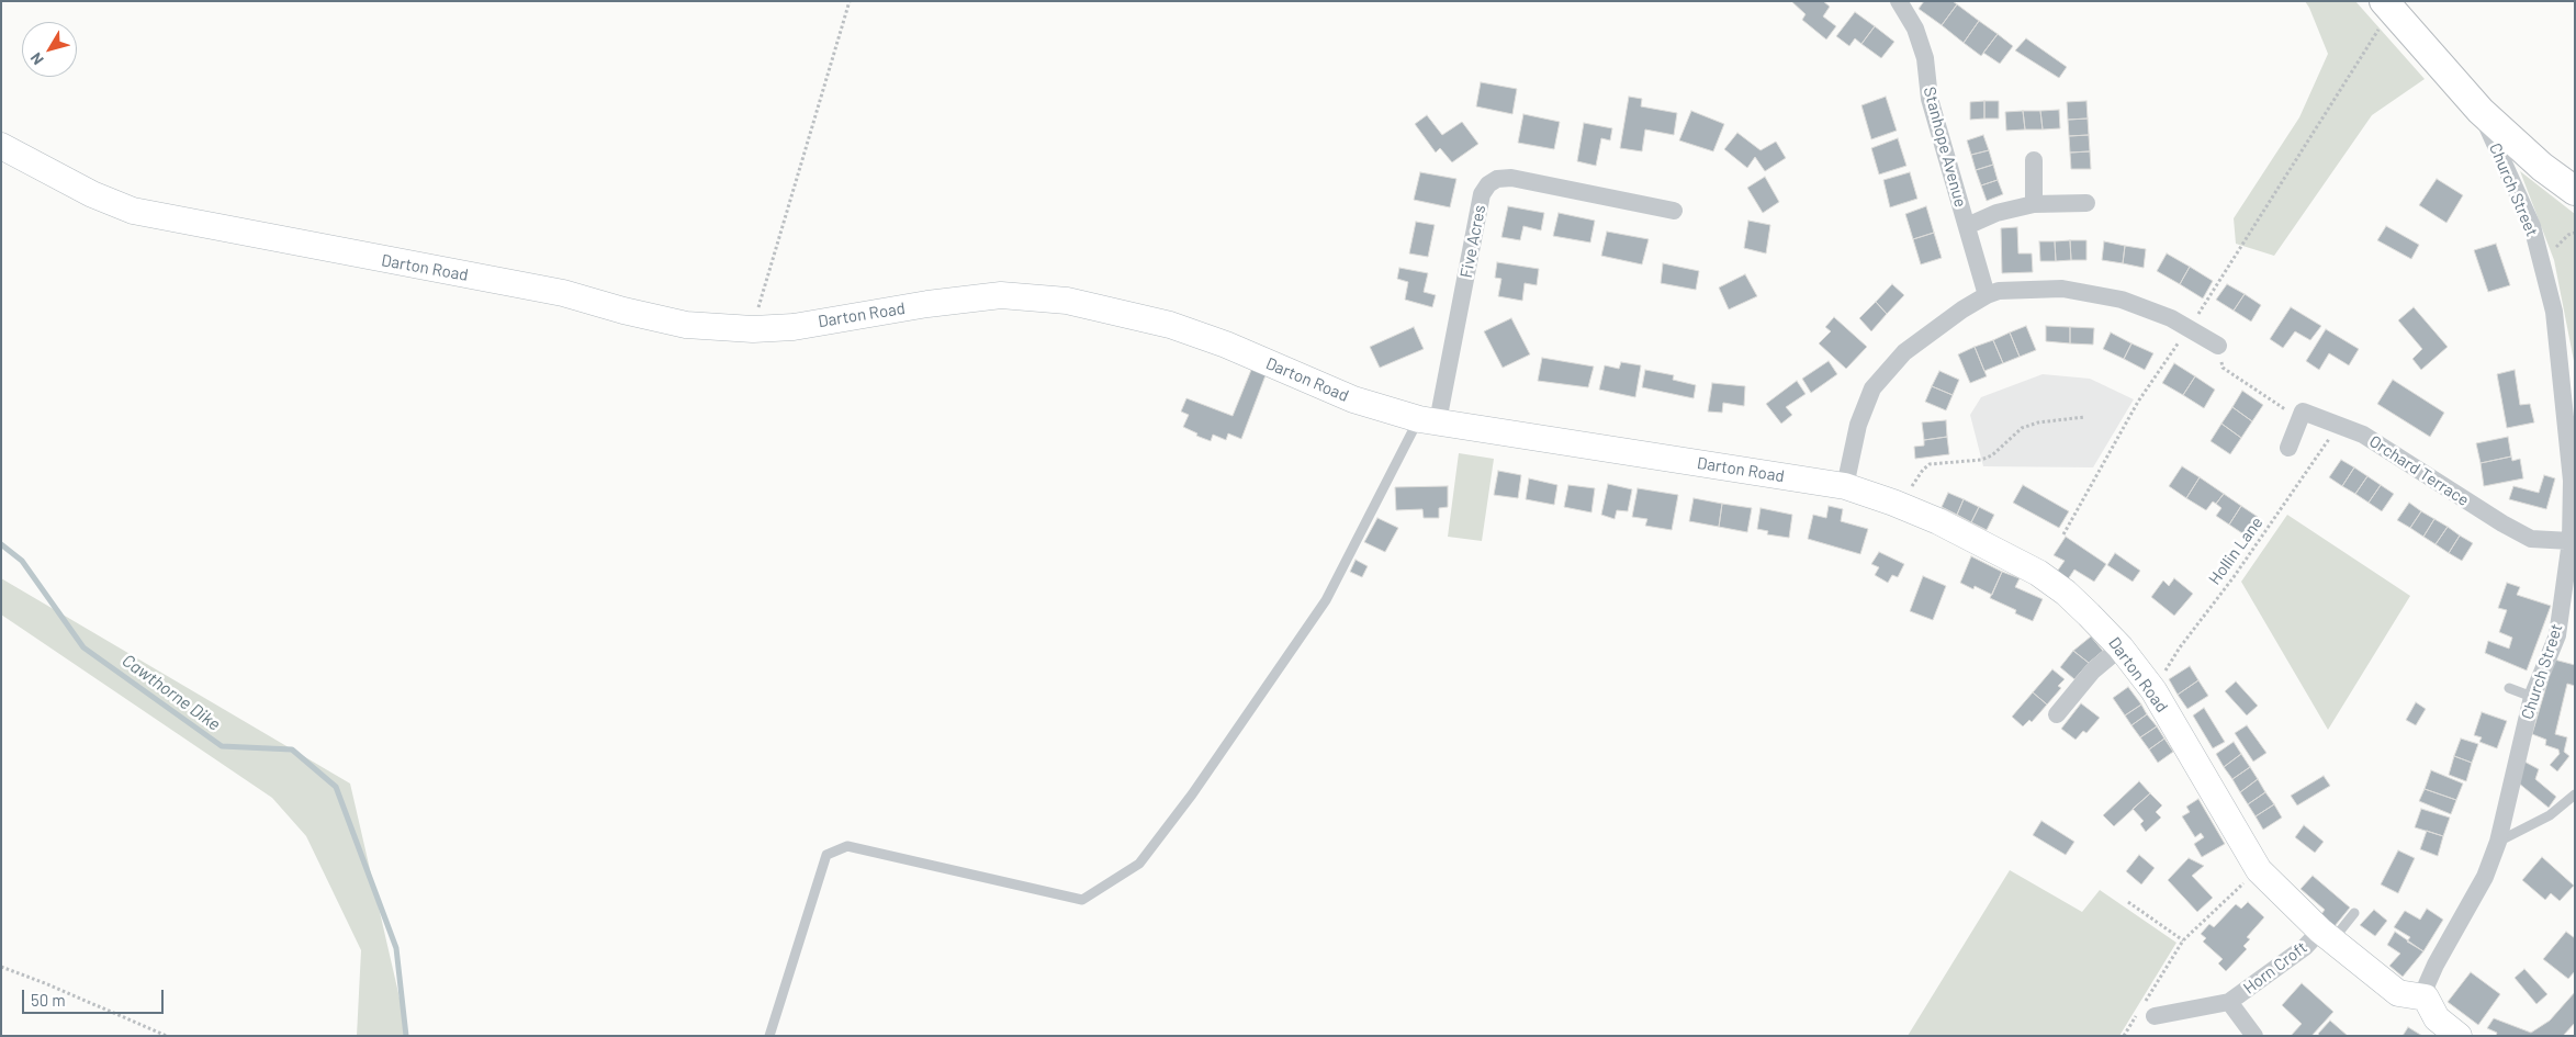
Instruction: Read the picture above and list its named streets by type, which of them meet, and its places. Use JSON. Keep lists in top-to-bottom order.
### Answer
{
  "streets": {
    "street": [
      "Stanhope Avenue",
      "Church Street",
      "Five Acres",
      "Darton Road",
      "Orchard Terrace",
      "Horn Croft"
    ],
    "path": ["Hollin Lane"]
  },
  "crossings": [
    ["Church Street", "Darton Road"],
    ["Church Street", "Orchard Terrace"],
    ["Five Acres", "Darton Road"],
    ["Darton Road", "Hollin Lane"],
    ["Darton Road", "Horn Croft"],
    ["Orchard Terrace", "Hollin Lane"]
  ],
  "water": ["Cawthorne Dike"],
  "scale_bar": "50 m",
  "north": "bottom left"
}
